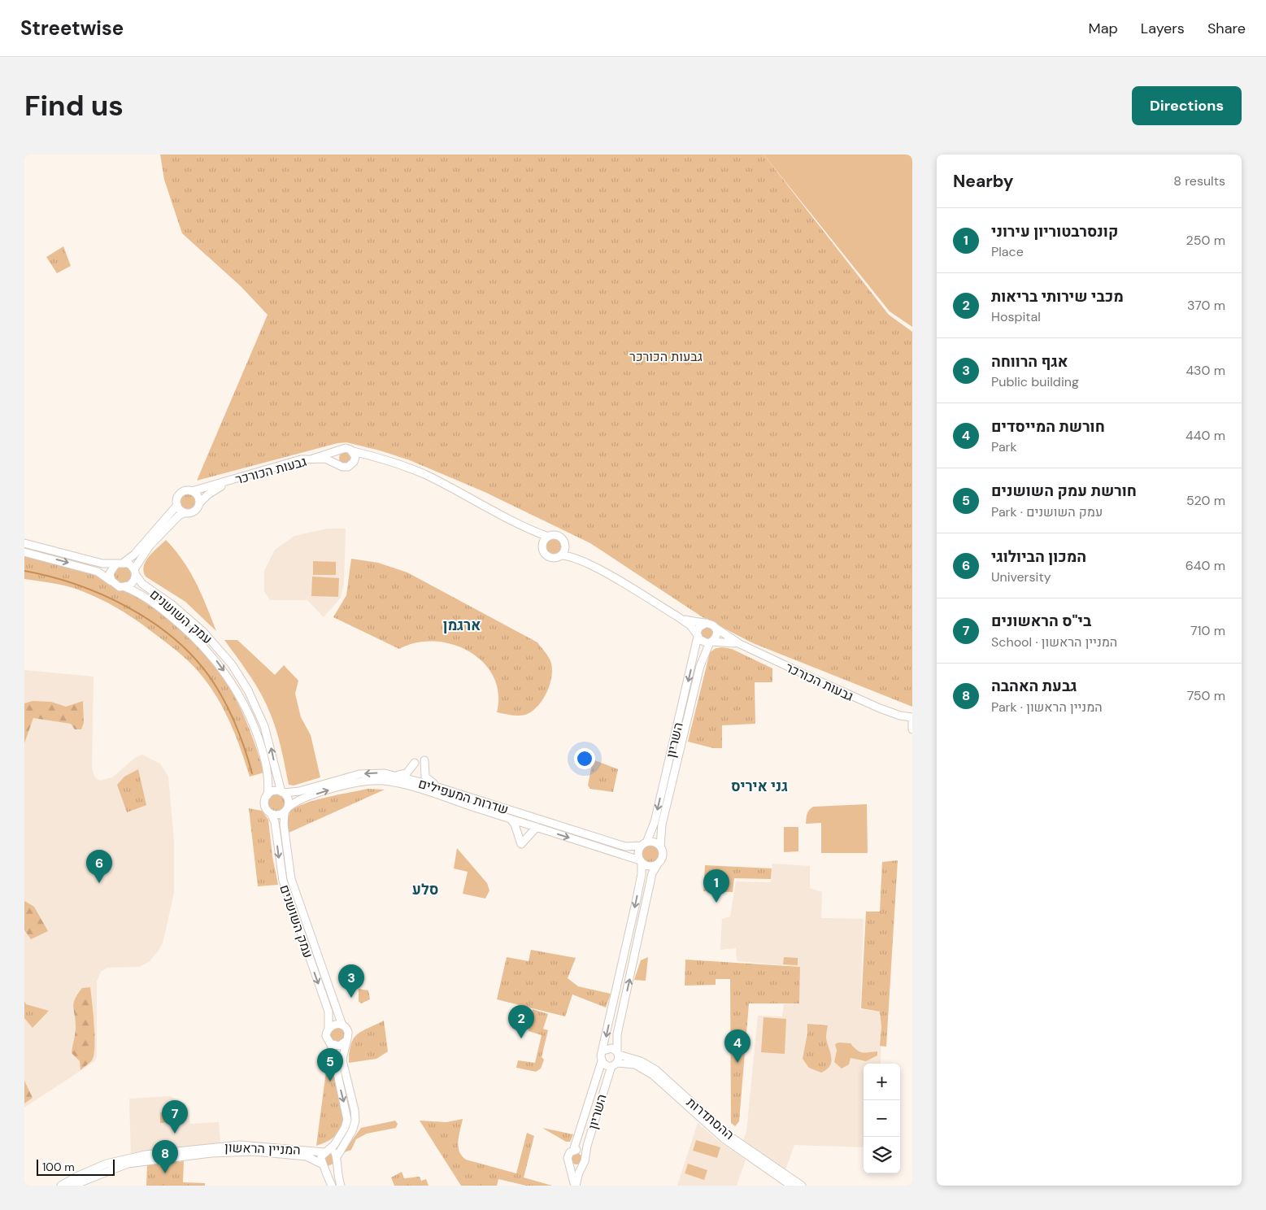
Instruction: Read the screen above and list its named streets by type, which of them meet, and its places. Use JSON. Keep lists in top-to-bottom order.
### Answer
{
  "streets": {
    "street": [
      "גבעות הכורכר",
      "עמק השושנים",
      "השריון",
      "שדרות המעפילים",
      "ההסתדרות",
      "המניין הראשון"
    ]
  },
  "crossings": [
    ["גבעות הכורכר", "השריון"],
    ["עמק השושנים", "שדרות המעפילים"],
    ["השריון", "שדרות המעפילים"],
    ["השריון", "ההסתדרות"]
  ],
  "districts": ["ארגמן", "גני איריס", "סלע"],
  "parks": ["גבעות הכורכר"],
  "scale_bar": "100 m",
  "page": {
    "header": "Streetwise",
    "nav": ["Map", "Layers", "Share"],
    "buttons": "Directions",
    "title": "Find us",
    "heading": ["Nearby", "8 results"],
    "list": [
      {
        "mark": "1",
        "name": "קונסרבטוריון עירוני",
        "note": "Place",
        "value": "250 m"
      },
      {
        "mark": "2",
        "name": "מכבי שירותי בריאות",
        "note": "Hospital",
        "value": "370 m"
      },
      {
        "mark": "3",
        "name": "אגף הרווחה",
        "note": "Public building",
        "value": "430 m"
      },
      {
        "mark": "4",
        "name": "חורשת המייסדים",
        "note": "Park",
        "value": "440 m"
      },
      {
        "mark": "5",
        "name": "חורשת עמק השושנים",
        "note": "Park · עמק השושנים",
        "value": "520 m"
      },
      {
        "mark": "6",
        "name": "המכון הביולוגי",
        "note": "University",
        "value": "640 m"
      },
      {
        "mark": "7",
        "name": "בי\"ס הראשונים",
        "note": "School · המניין הראשון",
        "value": "710 m"
      },
      {
        "mark": "8",
        "name": "גבעת האהבה",
        "note": "Park · המניין הראשון",
        "value": "750 m"
      }
    ],
    "pins": [
      "6",
      "1",
      "3",
      "2",
      "4",
      "5",
      "7",
      "8"
    ],
    "map_buttons": ["+", "−"],
    "scale": "100 m"
  }
}
